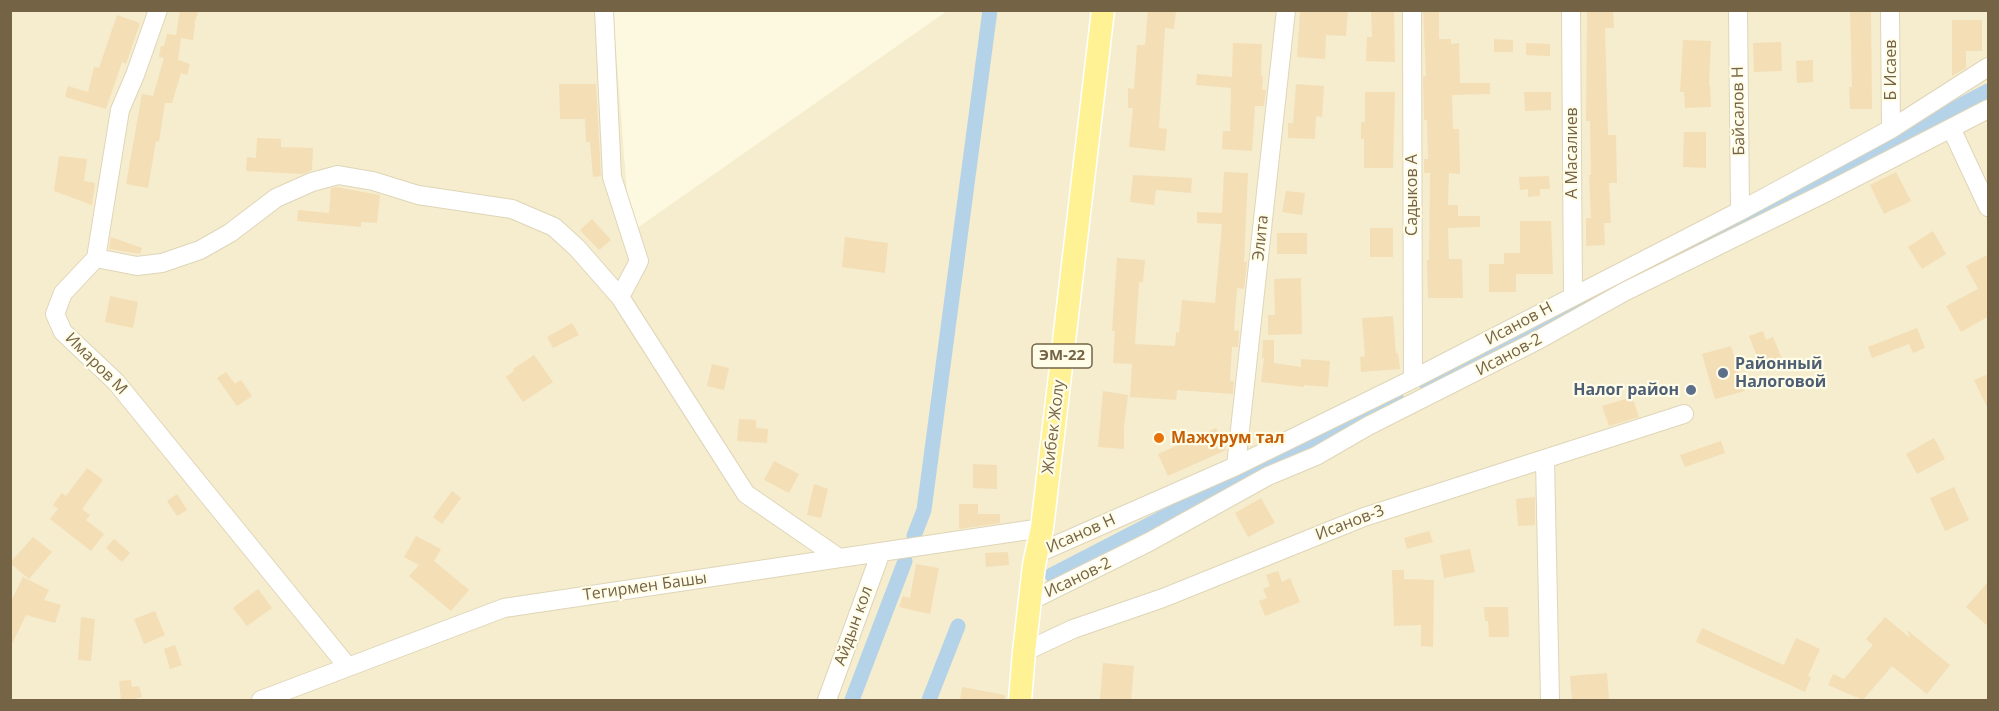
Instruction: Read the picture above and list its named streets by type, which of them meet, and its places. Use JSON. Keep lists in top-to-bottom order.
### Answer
{
  "streets": {
    "main road": ["ЭМ-22", "Жибек Жолу"],
    "street": [
      "Б Исаев",
      "Байсалов Н",
      "А Масалиев",
      "Садыков А",
      "Элита",
      "Исанов Н",
      "Исанов-2",
      "Имаров М",
      "Исанов-3",
      "Тегирмен Башы",
      "Айдын кол"
    ]
  },
  "crossings": [
    ["Б Исаев", "Исанов Н"],
    ["Байсалов Н", "Исанов Н"],
    ["А Масалиев", "Исанов Н"],
    ["Садыков А", "Исанов Н"],
    ["Элита", "Исанов Н"],
    ["Исанов Н", "Жибек Жолу"],
    ["Исанов-2", "Жибек Жолу"],
    ["Имаров М", "Тегирмен Башы"],
    ["Жибек Жолу", "Исанов-3"],
    ["Жибек Жолу", "Тегирмен Башы"],
    ["Тегирмен Башы", "Айдын кол"]
  ],
  "places": ["Районный Налоговой", "Налог район", "Мажурум тал"]
}
